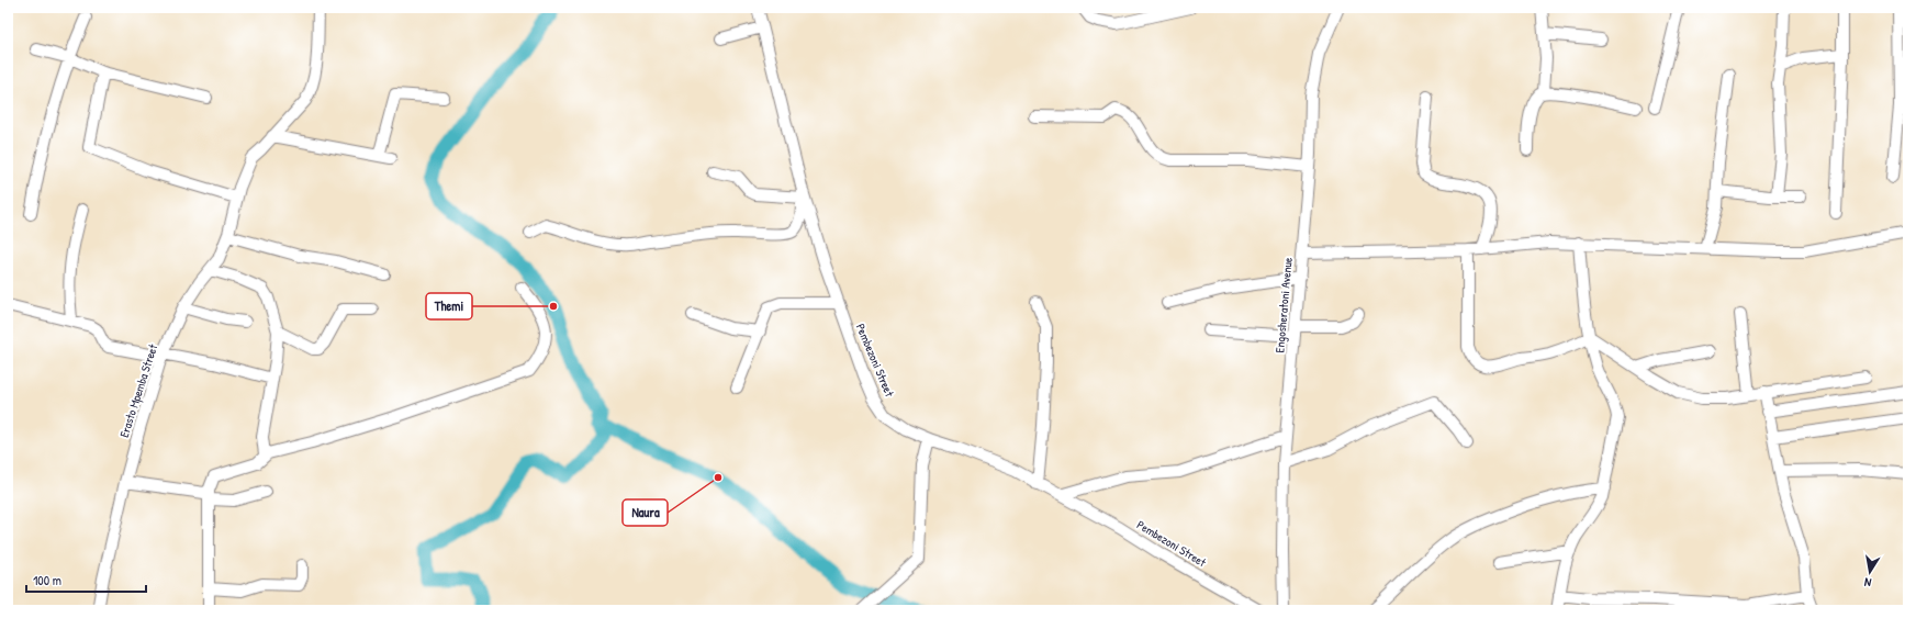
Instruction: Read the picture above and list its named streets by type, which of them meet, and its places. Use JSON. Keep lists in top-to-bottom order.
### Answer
{
  "streets": {
    "street": ["Engosheratoni Avenue", "Pembezoni Street", "Erasto Mpemba Street"]
  },
  "places": ["Themi", "Naura"],
  "scale_bar": "100 m",
  "north": "bottom"
}
